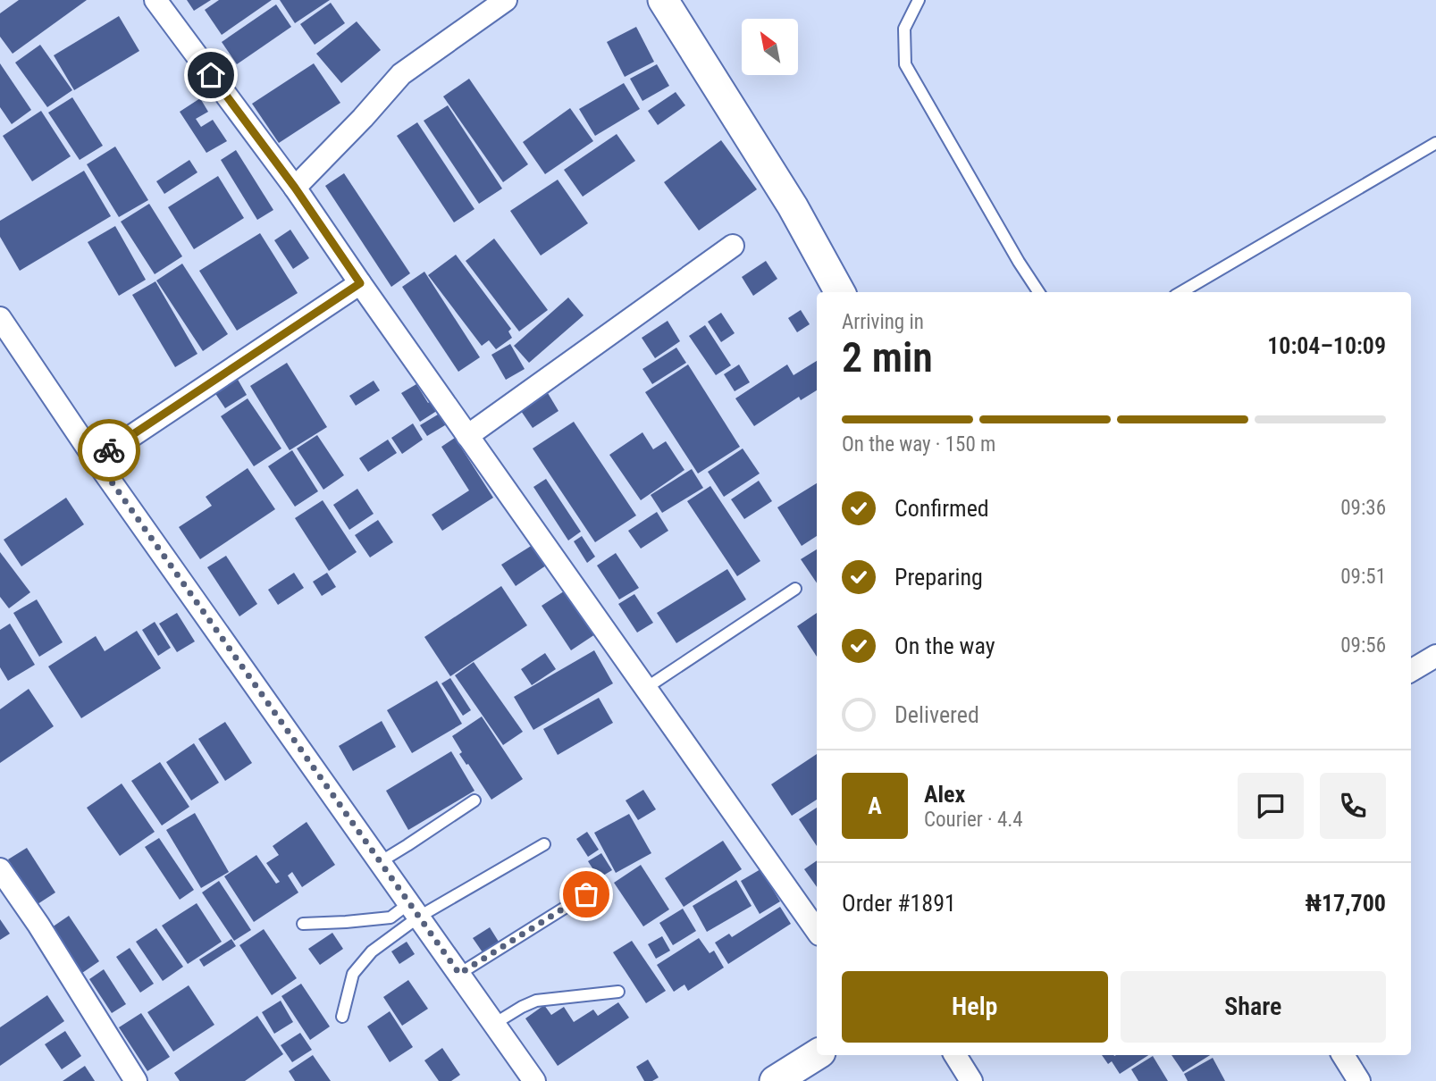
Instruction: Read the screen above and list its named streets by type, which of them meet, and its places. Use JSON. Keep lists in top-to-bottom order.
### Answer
{
  "north": "top left",
  "page": {
    "heading": ["2 min", "Arriving in", "10:04–10:09"],
    "panel": [
      "Alex",
      "Courier · 4.4",
      "Order #1891",
      "₦17,700"
    ],
    "bar": "On the way · 150 m",
    "list": [
      ["Confirmed", "09:36"],
      ["Preparing", "09:51"],
      ["On the way", "09:56"],
      "Delivered"
    ],
    "round": "A",
    "buttons": ["Help", "Share"]
  }
}
